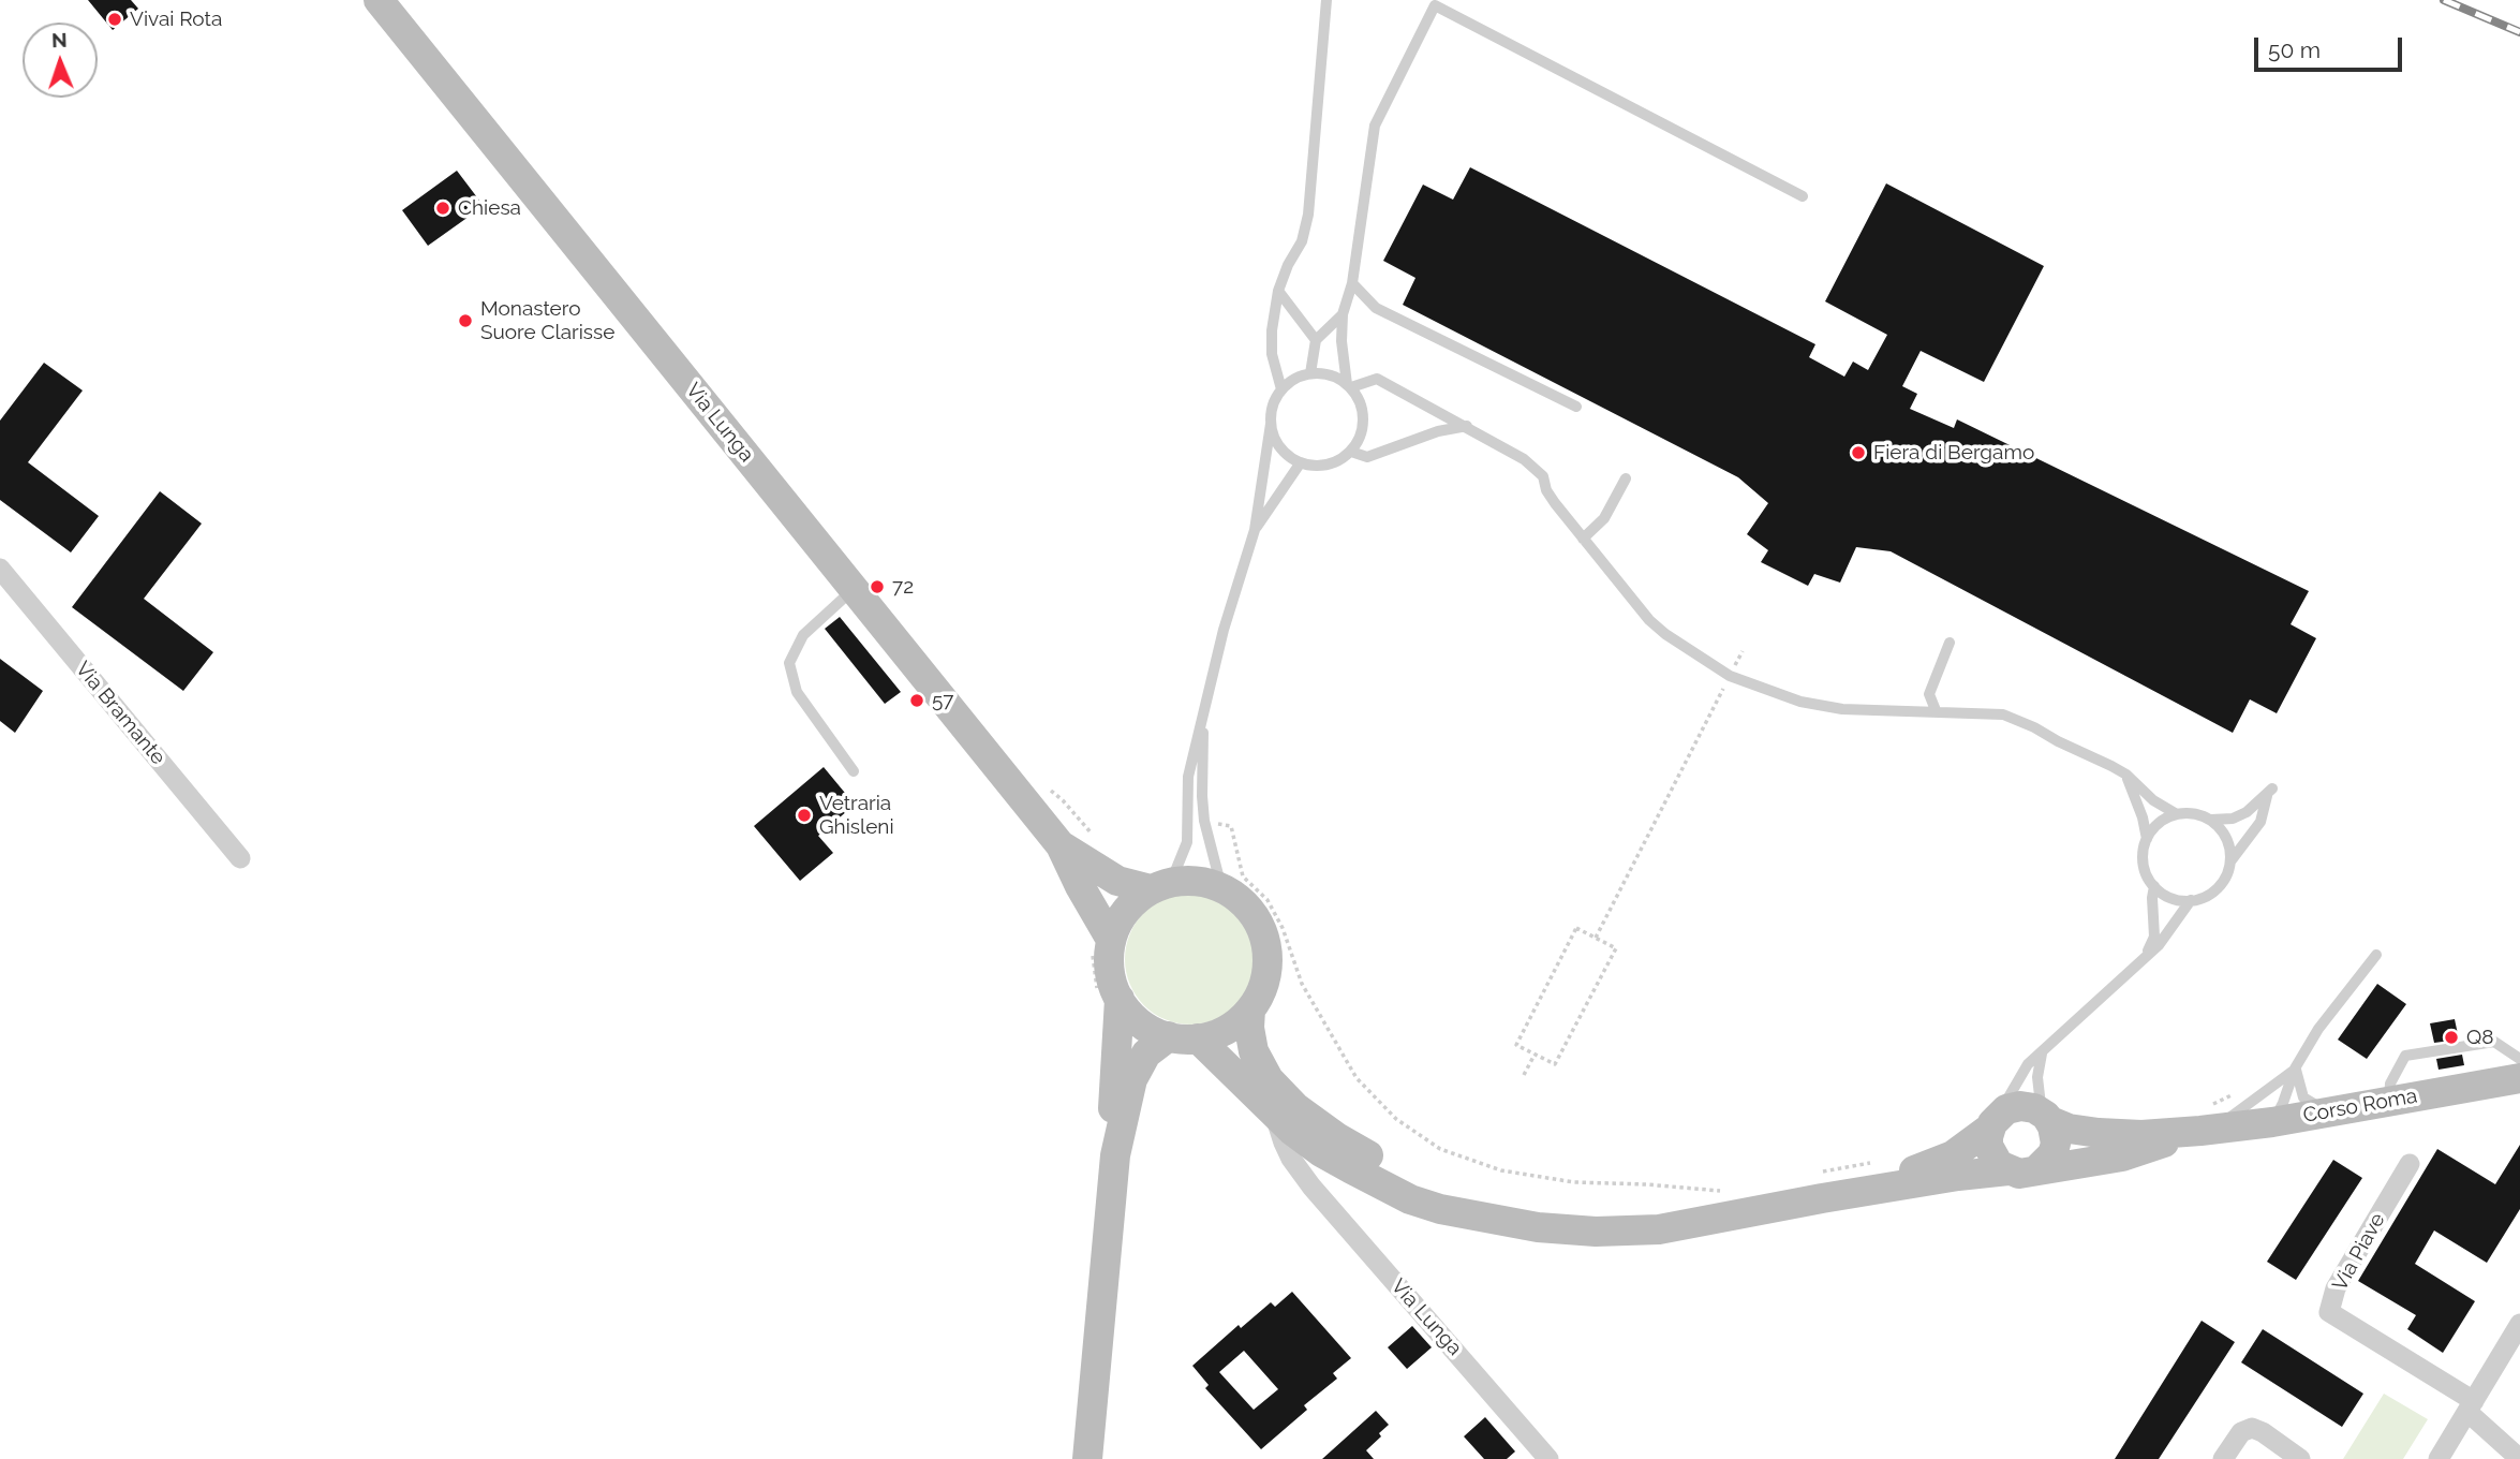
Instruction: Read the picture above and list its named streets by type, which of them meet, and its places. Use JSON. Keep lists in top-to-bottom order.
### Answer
{
  "streets": {
    "street": [
      "Via Lunga",
      "Via Bramante",
      "Corso Roma",
      "Via Piave"
    ]
  },
  "crossings": [
    ["Via Lunga", "Corso Roma"]
  ],
  "places": [
    "Vivai Rota",
    "Chiesa",
    "Monastero Suore Clarisse",
    "Fiera di Bergamo",
    "72",
    "57",
    "Vetraria Ghisleni",
    "Q8"
  ],
  "scale_bar": "50 m",
  "north": "top"
}
